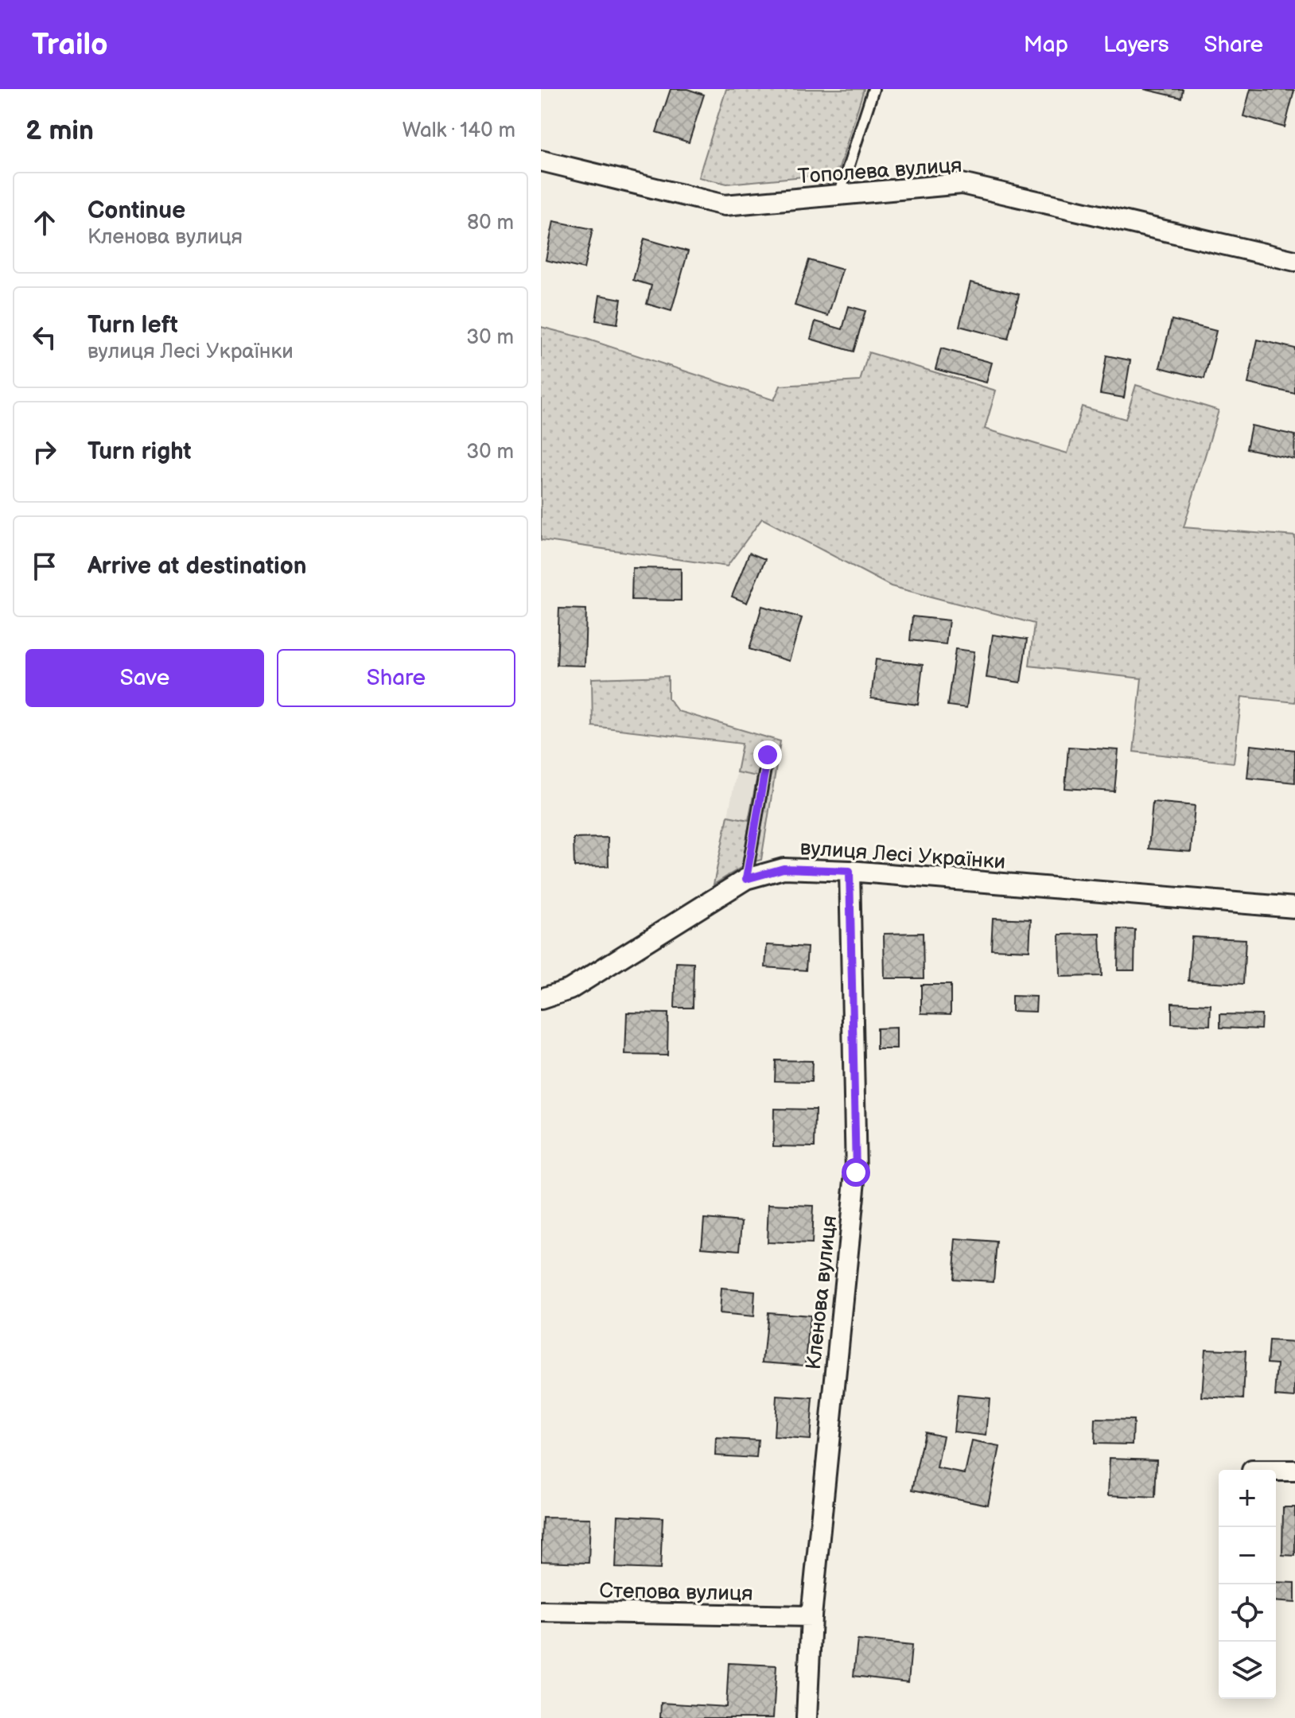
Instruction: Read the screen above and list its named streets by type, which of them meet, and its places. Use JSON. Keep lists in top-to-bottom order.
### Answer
{
  "streets": {
    "street": [
      "Тополева вулиця",
      "вулиця Лесі Українки",
      "Кленова вулиця",
      "Степова вулиця"
    ]
  },
  "crossings": [
    ["вулиця Лесі Українки", "Кленова вулиця"],
    ["Кленова вулиця", "Степова вулиця"]
  ],
  "page": {
    "header": "Trailo",
    "nav": ["Map", "Layers", "Share"],
    "heading": ["2 min", "Walk · 140 m"],
    "list": [
      ["Continue", "Кленова вулиця", "80 m"],
      ["Turn left", "вулиця Лесі Українки", "30 m"],
      ["Turn right", "30 m"],
      "Arrive at destination"
    ],
    "buttons": ["Save", "Share"],
    "map_buttons": ["+", "−"]
  }
}
